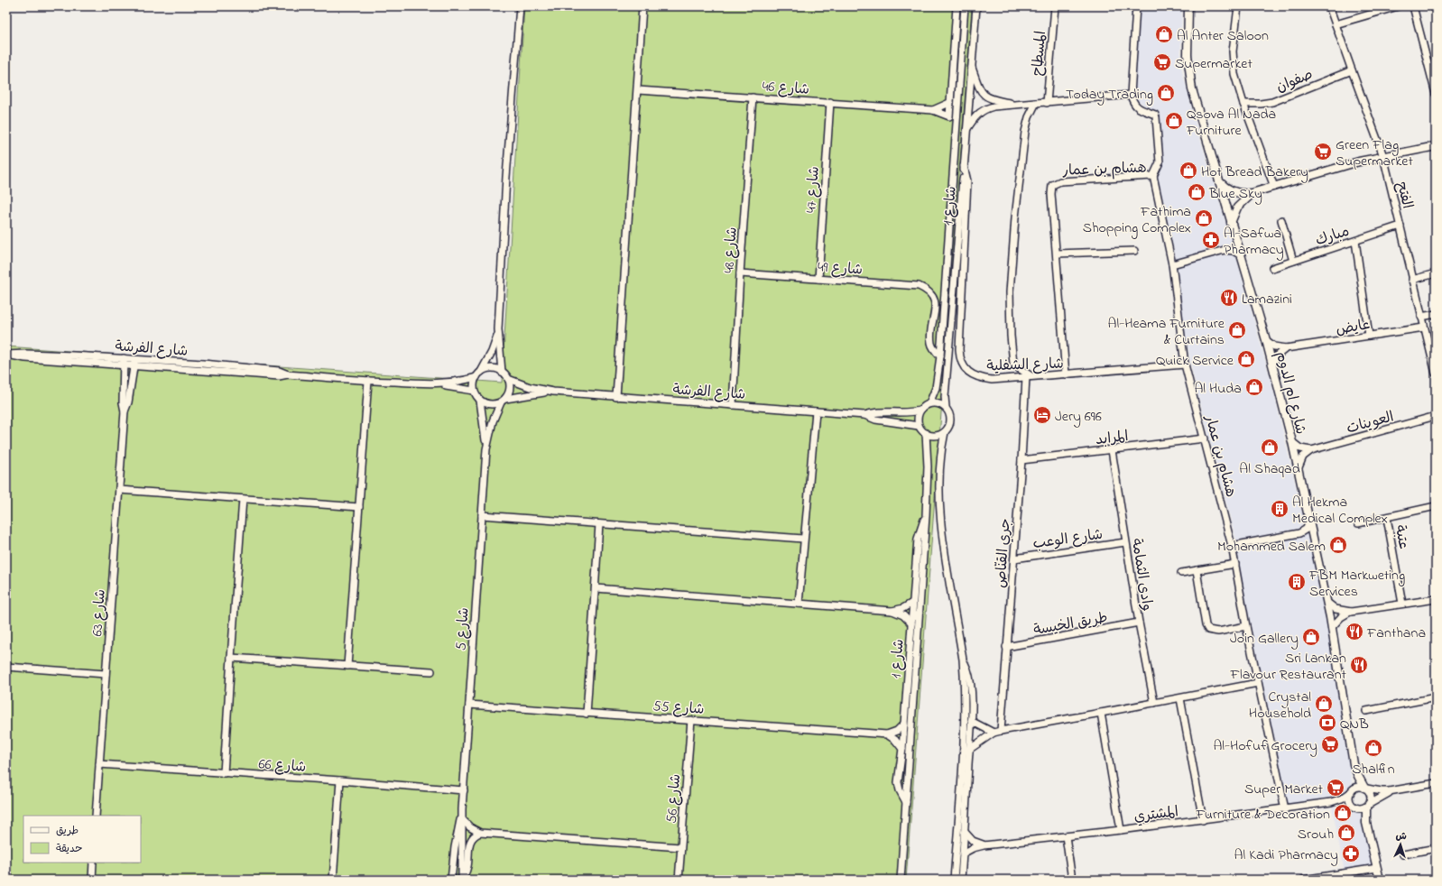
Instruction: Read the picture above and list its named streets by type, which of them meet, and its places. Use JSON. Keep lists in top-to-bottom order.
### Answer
{
  "streets": {
    "street": [
      "المسطاح",
      "صفوان",
      "شارع 46",
      "هشام بن عمار",
      "شارع 47",
      "الفتح",
      "شارع 1",
      "مبارك",
      "شارع 48",
      "شارع 49",
      "عايض",
      "شارع الفرشة",
      "شارع الشفلية",
      "شارع ام الدوم",
      "العوينات",
      "المرابد",
      "عتبة",
      "شارع الوعب",
      "جري القنّاص",
      "وادى الثمامة",
      "شارع 63",
      "طريق الخيسة",
      "شارع 5",
      "شارع 55",
      "شارع 66",
      "شارع 56",
      "المشتري"
    ]
  },
  "crossings": [
    ["صفوان", "الفتح"],
    ["شارع 46", "شارع 47"],
    ["شارع 46", "شارع 48"],
    ["هشام بن عمار", "شارع الشفلية"],
    ["هشام بن عمار", "المرابد"],
    ["هشام بن عمار", "المشتري"],
    ["شارع 47", "شارع 49"],
    ["الفتح", "مبارك"],
    ["الفتح", "عايض"],
    ["شارع 1", "شارع 49"],
    ["شارع 1", "شارع الفرشة"],
    ["شارع 1", "شارع الشفلية"],
    ["شارع 48", "شارع 49"],
    ["شارع 48", "شارع الفرشة"],
    ["عايض", "شارع ام الدوم"],
    ["شارع الفرشة", "شارع 63"],
    ["شارع الفرشة", "شارع 5"],
    ["شارع الشفلية", "جري القنّاص"],
    ["شارع ام الدوم", "المشتري"],
    ["المرابد", "جري القنّاص"],
    ["المرابد", "وادى الثمامة"],
    ["شارع الوعب", "جري القنّاص"],
    ["شارع الوعب", "وادى الثمامة"],
    ["جري القنّاص", "طريق الخيسة"],
    ["وادى الثمامة", "طريق الخيسة"],
    ["شارع 63", "شارع 66"],
    ["شارع 5", "شارع 55"],
    ["شارع 5", "شارع 66"],
    ["شارع 55", "شارع 56"]
  ],
  "places": {
    "shop": [
      "Al Anter Saloon",
      "Today Trading",
      "Qsova Al Nada Furniture",
      "Hot Bread Bakery",
      "Blue Sky",
      "Fathima Shopping Complex",
      "Al-Heama Furniture & Curtains",
      "Quick Service",
      "Al Huda",
      "Al Shaqad",
      "Mohammed Salem",
      "Join Gallery",
      "Crystal Household",
      "Shalfin",
      "Furniture & Decoration",
      "Srouh"
    ],
    "supermarket": [
      "Supermarket",
      "Green Flag Supermarket",
      "Al-Hofuf Grocery",
      "Super Market"
    ],
    "pharmacy": ["Al-Safwa Pharmacy", "Al Kadi Pharmacy"],
    "restaurant": ["Lamazini", "Fanthana", "Sri Lankan Flavour Restaurant"],
    "hotel": ["Jery 696"],
    "building": ["Al Hekma Medical Complex", "FBM Markweting Services"],
    "bank": ["QNB"]
  },
  "legend": ["طريق", "حديقة"],
  "north": "top"
}
